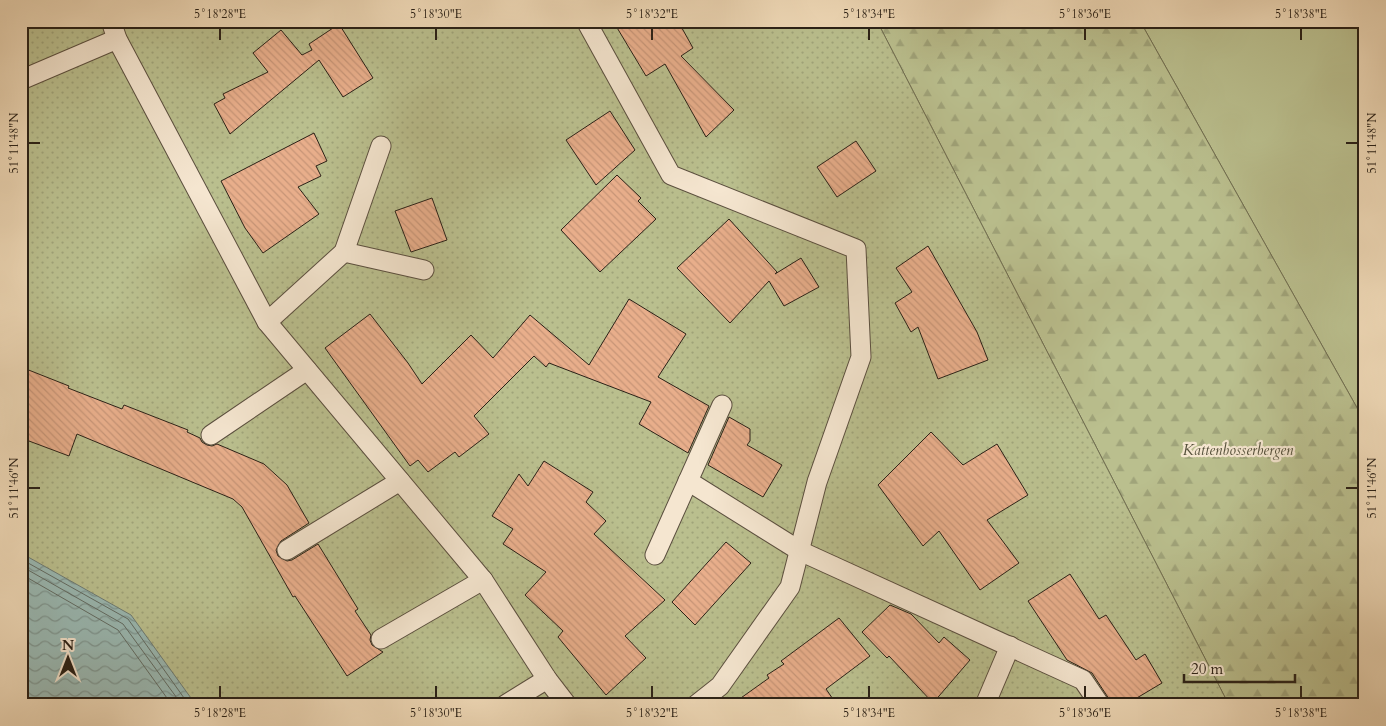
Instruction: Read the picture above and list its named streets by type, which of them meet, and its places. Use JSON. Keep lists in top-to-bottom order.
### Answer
{
  "parks": ["Kattenbosserbergen"],
  "scale_bar": "20 m",
  "north": "top",
  "coordinates": [
    "5°18'28\"E",
    "5°18'30\"E",
    "5°18'32\"E",
    "5°18'34\"E",
    "5°18'36\"E",
    "5°18'38\"E",
    "51°11'48\"N",
    "51°11'46\"N"
  ]
}
